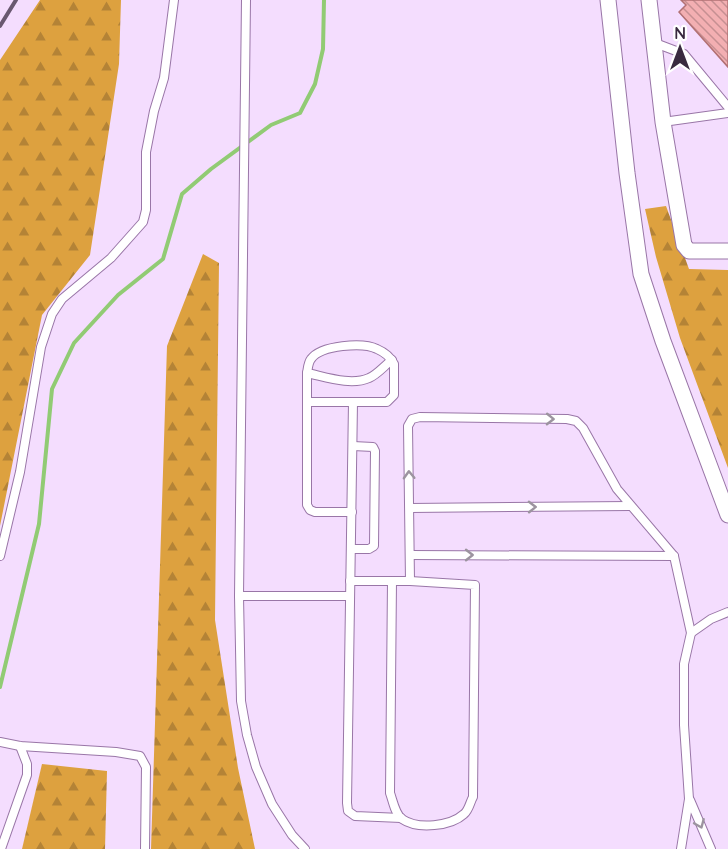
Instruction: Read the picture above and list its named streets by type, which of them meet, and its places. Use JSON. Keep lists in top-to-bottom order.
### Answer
{
  "north": "top"
}
